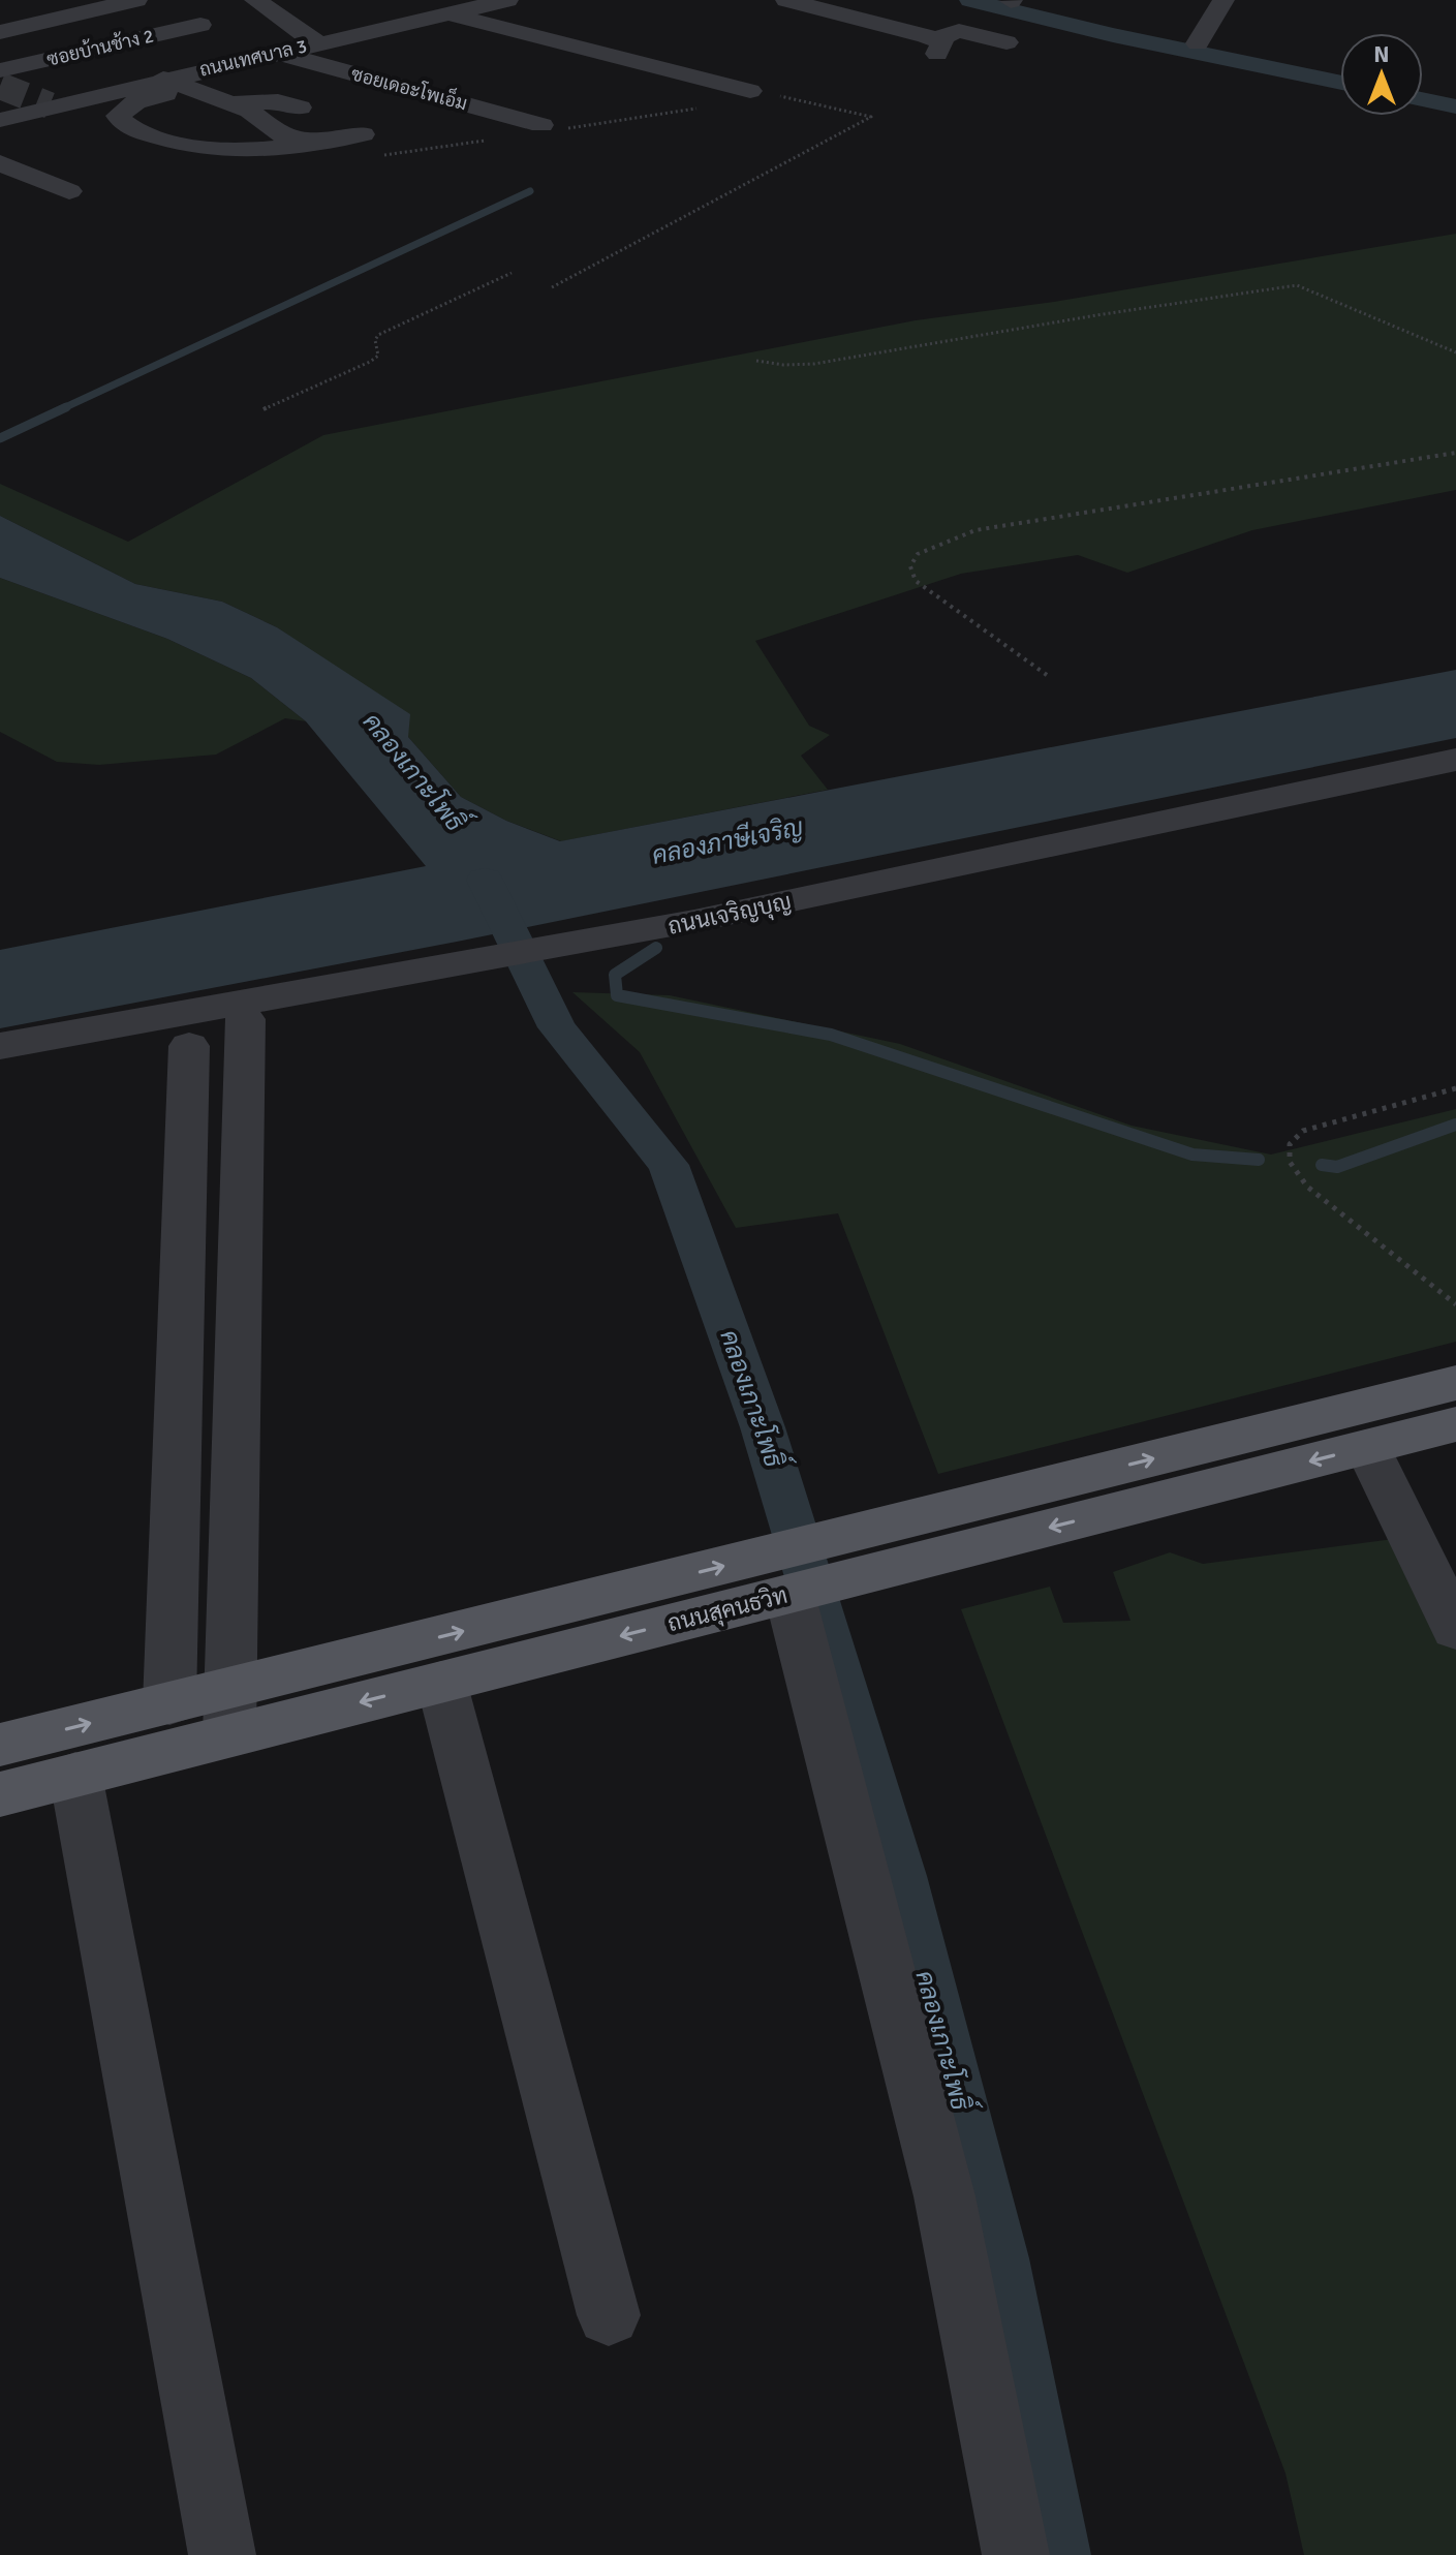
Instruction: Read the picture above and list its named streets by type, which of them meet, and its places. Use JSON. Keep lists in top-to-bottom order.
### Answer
{
  "streets": {
    "main road": ["ถนนสุคนธวิท"],
    "street": [
      "ซอยบ้านช้าง 2",
      "ถนนเทศบาล 3",
      "ซอยเดอะโพเอ็ม",
      "ถนนเจริญบุญ"
    ]
  },
  "crossings": [
    ["ถนนเทศบาล 3", "ซอยเดอะโพเอ็ม"]
  ],
  "water": ["คลองเกาะโพธิ์", "คลองภาษีเจริญ"],
  "north": "top"
}
